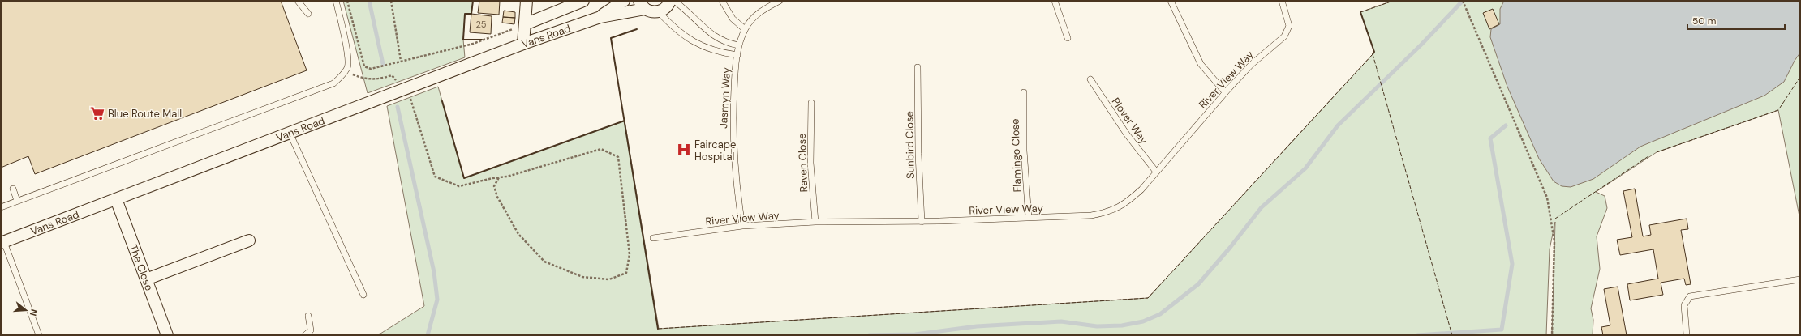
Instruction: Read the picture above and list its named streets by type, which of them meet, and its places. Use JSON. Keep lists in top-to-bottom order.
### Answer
{
  "streets": {
    "street": ["Vans Road", "The Close"],
    "lane": [
      "River View Way",
      "Jasmyn Way",
      "Plover Way",
      "Sunbird Close",
      "Flamingo Close",
      "Raven Close"
    ]
  },
  "crossings": [
    ["Vans Road", "The Close"],
    ["River View Way", "Jasmyn Way"],
    ["River View Way", "Plover Way"],
    ["River View Way", "Sunbird Close"],
    ["River View Way", "Flamingo Close"],
    ["River View Way", "Raven Close"]
  ],
  "places": {
    "supermarket": ["Blue Route Mall"],
    "hospital": ["Faircape Hospital"]
  },
  "house_numbers": ["25"],
  "scale_bar": "50 m",
  "north": "right"
}
